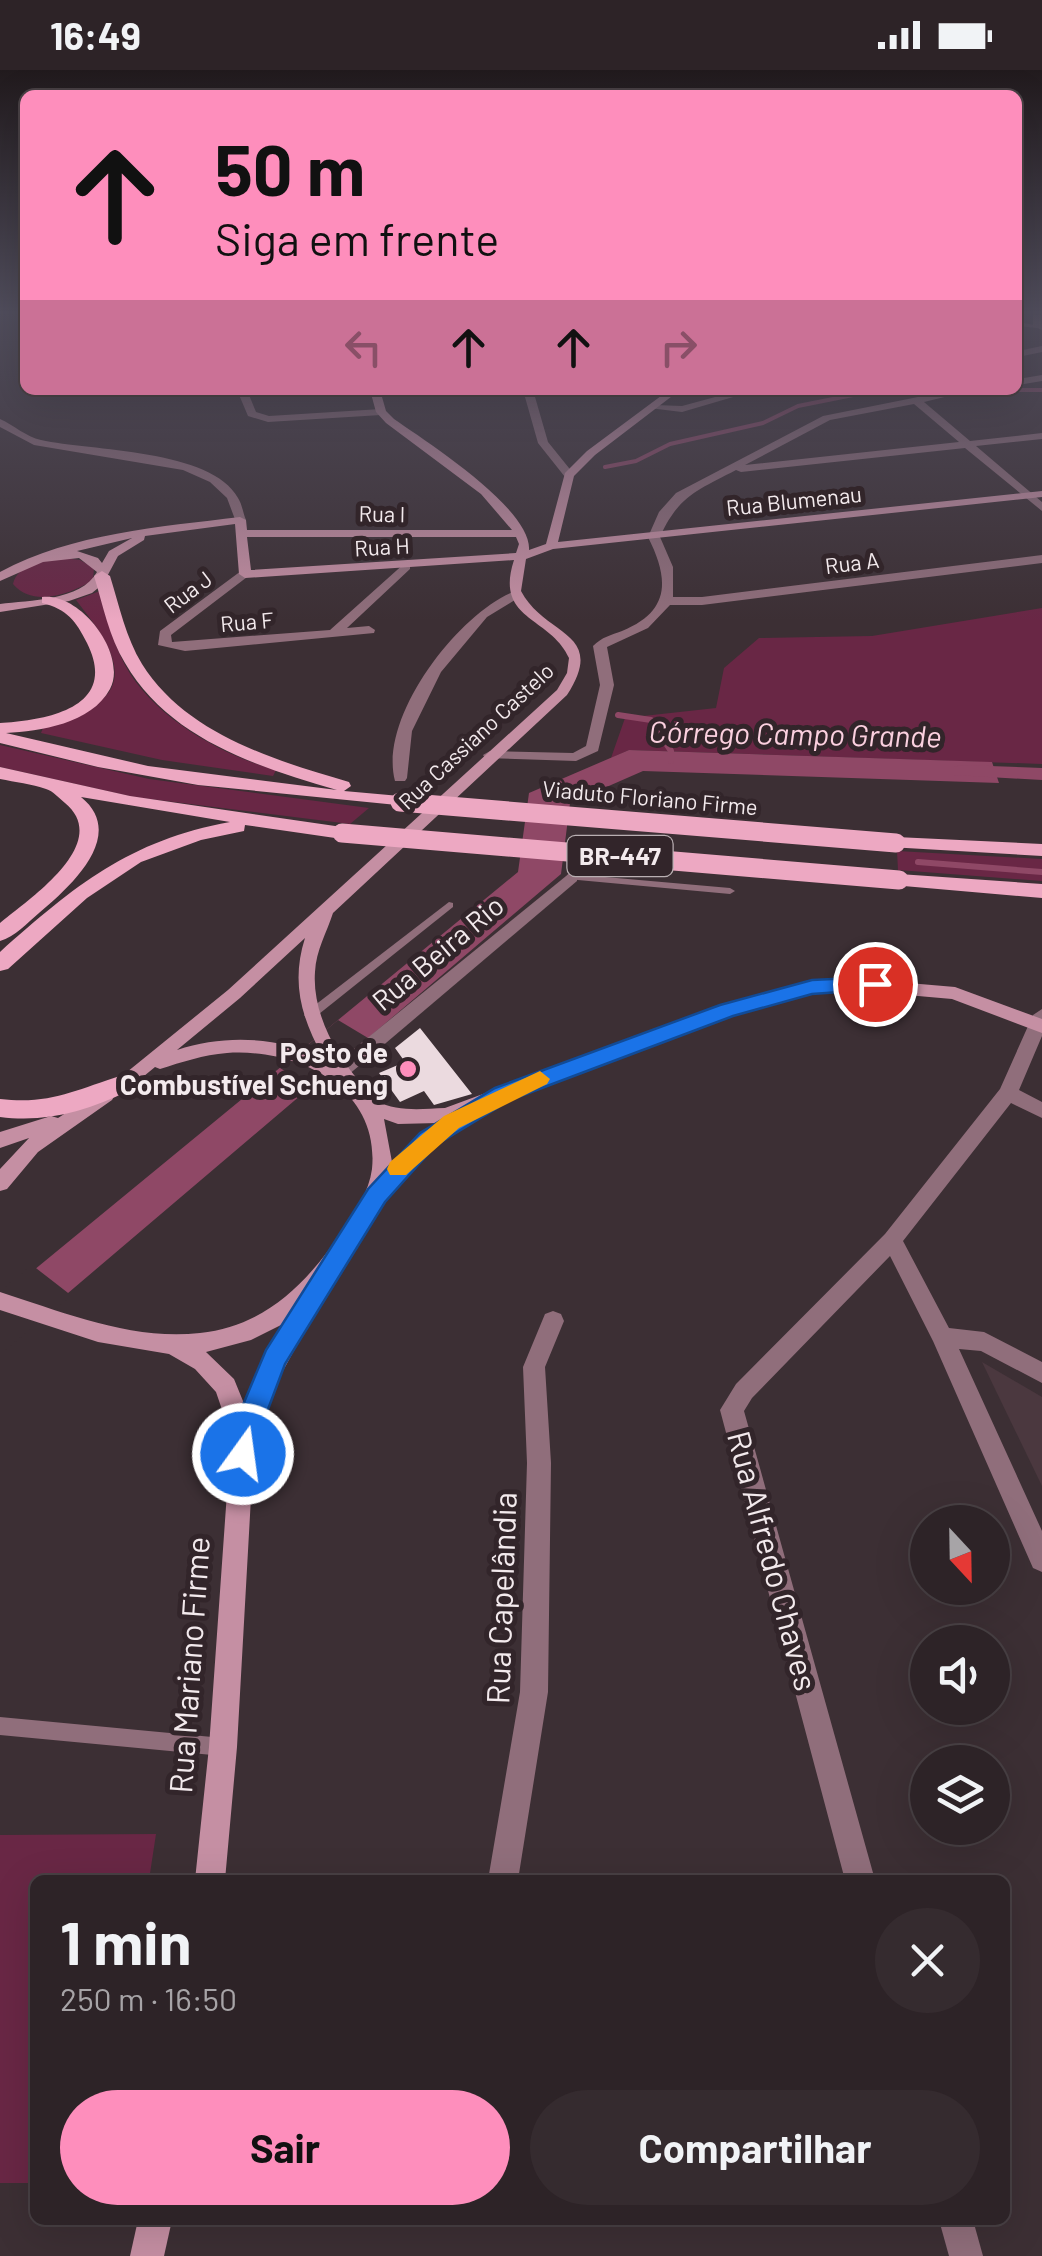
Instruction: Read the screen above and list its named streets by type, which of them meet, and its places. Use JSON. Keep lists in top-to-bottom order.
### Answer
{
  "streets": {
    "main road": ["Viaduto Floriano Firme", "BR-447"],
    "street": [
      "Rua Blumenau",
      "Rua I",
      "Rua H",
      "Rua A",
      "Rua J",
      "Rua F",
      "Rua Cassiano Castelo",
      "Rua Beira Rio",
      "Rua Alfredo Chaves",
      "Rua Capelândia",
      "Rua Mariano Firme"
    ]
  },
  "crossings": [
    ["Rua Blumenau", "Rua H"],
    ["Rua H", "Rua J"],
    ["Rua J", "Rua F"],
    ["Rua Cassiano Castelo", "Rua Beira Rio"],
    ["Viaduto Floriano Firme", "BR-447"]
  ],
  "water": ["Córrego Campo Grande"],
  "places": ["Posto de Combustível Schueng"],
  "north": "bottom",
  "page": {
    "status": "16:49",
    "turn": ["50 m", "Siga em frente"],
    "heading": ["1 min", "250 m · 16:50"],
    "buttons": ["Sair", "Compartilhar"]
  }
}
